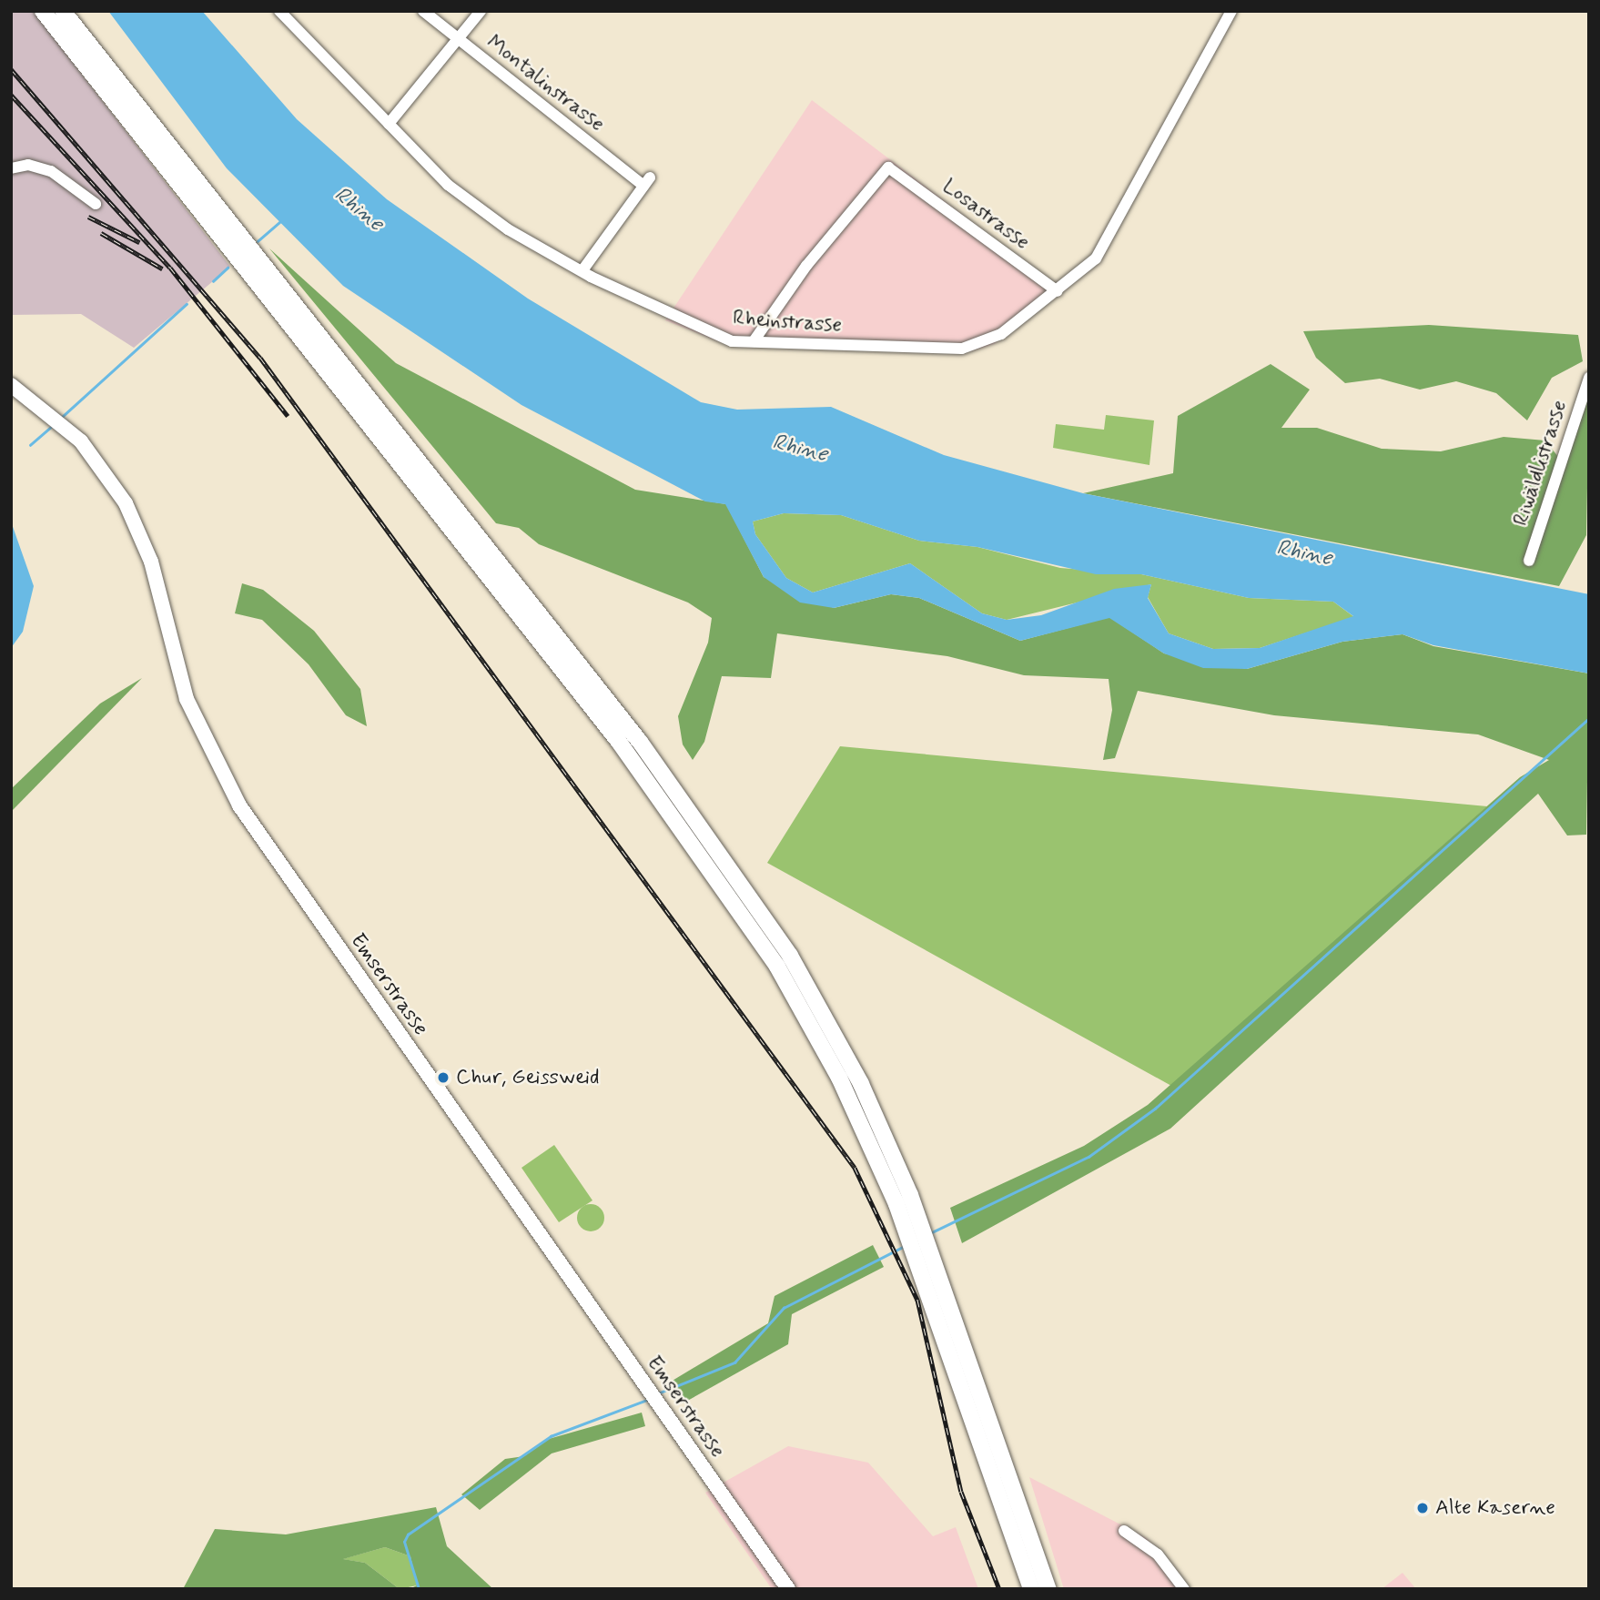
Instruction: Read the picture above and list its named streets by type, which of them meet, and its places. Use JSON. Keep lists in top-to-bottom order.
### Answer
{
  "streets": {
    "main road": ["Emserstrasse"],
    "street": [
      "Montalinstrasse",
      "Losastrasse",
      "Rheinstrasse",
      "Riwäldlistrasse"
    ]
  },
  "crossings": [
    ["Montalinstrasse", "Rheinstrasse"],
    ["Losastrasse", "Rheinstrasse"]
  ],
  "water": ["Rhine"],
  "places": ["Chur, Geissweid", "Alte Kaserne"]
}
